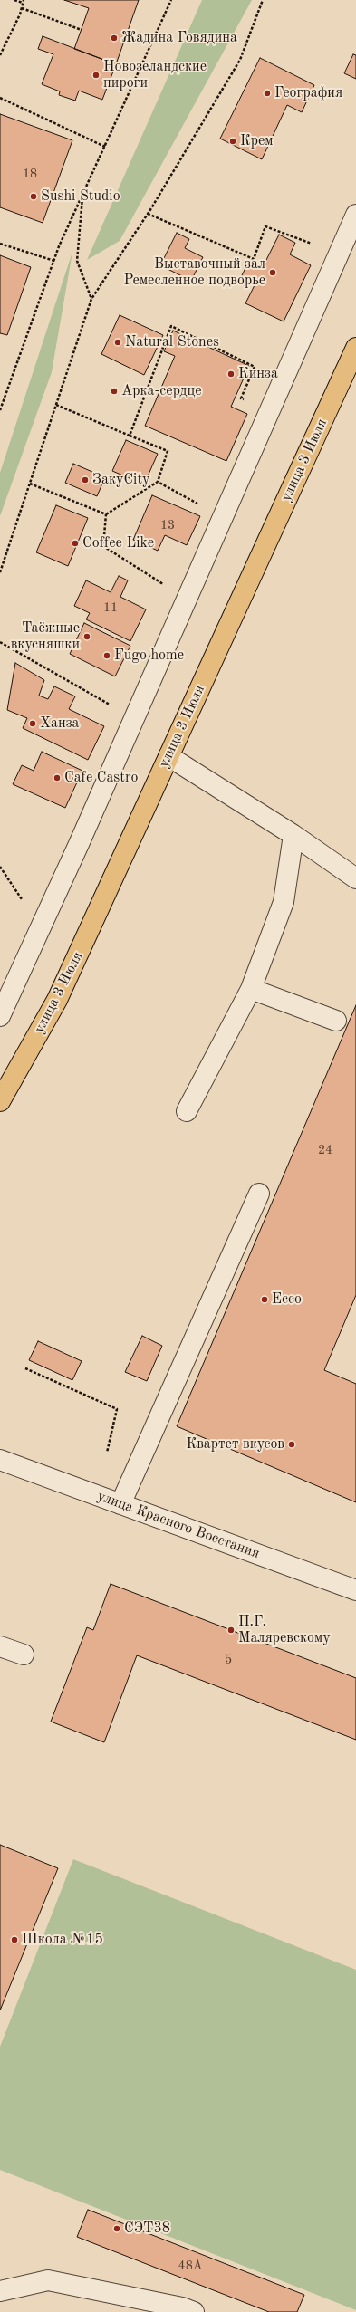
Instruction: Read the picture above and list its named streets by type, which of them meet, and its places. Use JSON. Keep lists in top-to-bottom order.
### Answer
{
  "streets": {
    "main road": ["улица 3 Июля"],
    "street": ["улица Красного Восстания"]
  },
  "places": [
    "Жадина Говядина",
    "Новозеландские пироги",
    "География",
    "Крем",
    "Sushi Studio",
    "Выставочный зал Ремесленное подворье",
    "Natural Stones",
    "Кинза",
    "Арка-сердце",
    "ЗакуCity",
    "Coffee Like",
    "Таёжные вкусняшки",
    "Fugo home",
    "Ханза",
    "Cafe Castro",
    "Ecco",
    "Квартет вкусов",
    "П.Г. Маляревскому",
    "Школа №15",
    "СЭТ38"
  ],
  "house_numbers": [
    "18",
    "13",
    "11",
    "24",
    "5",
    "48А"
  ]
}
